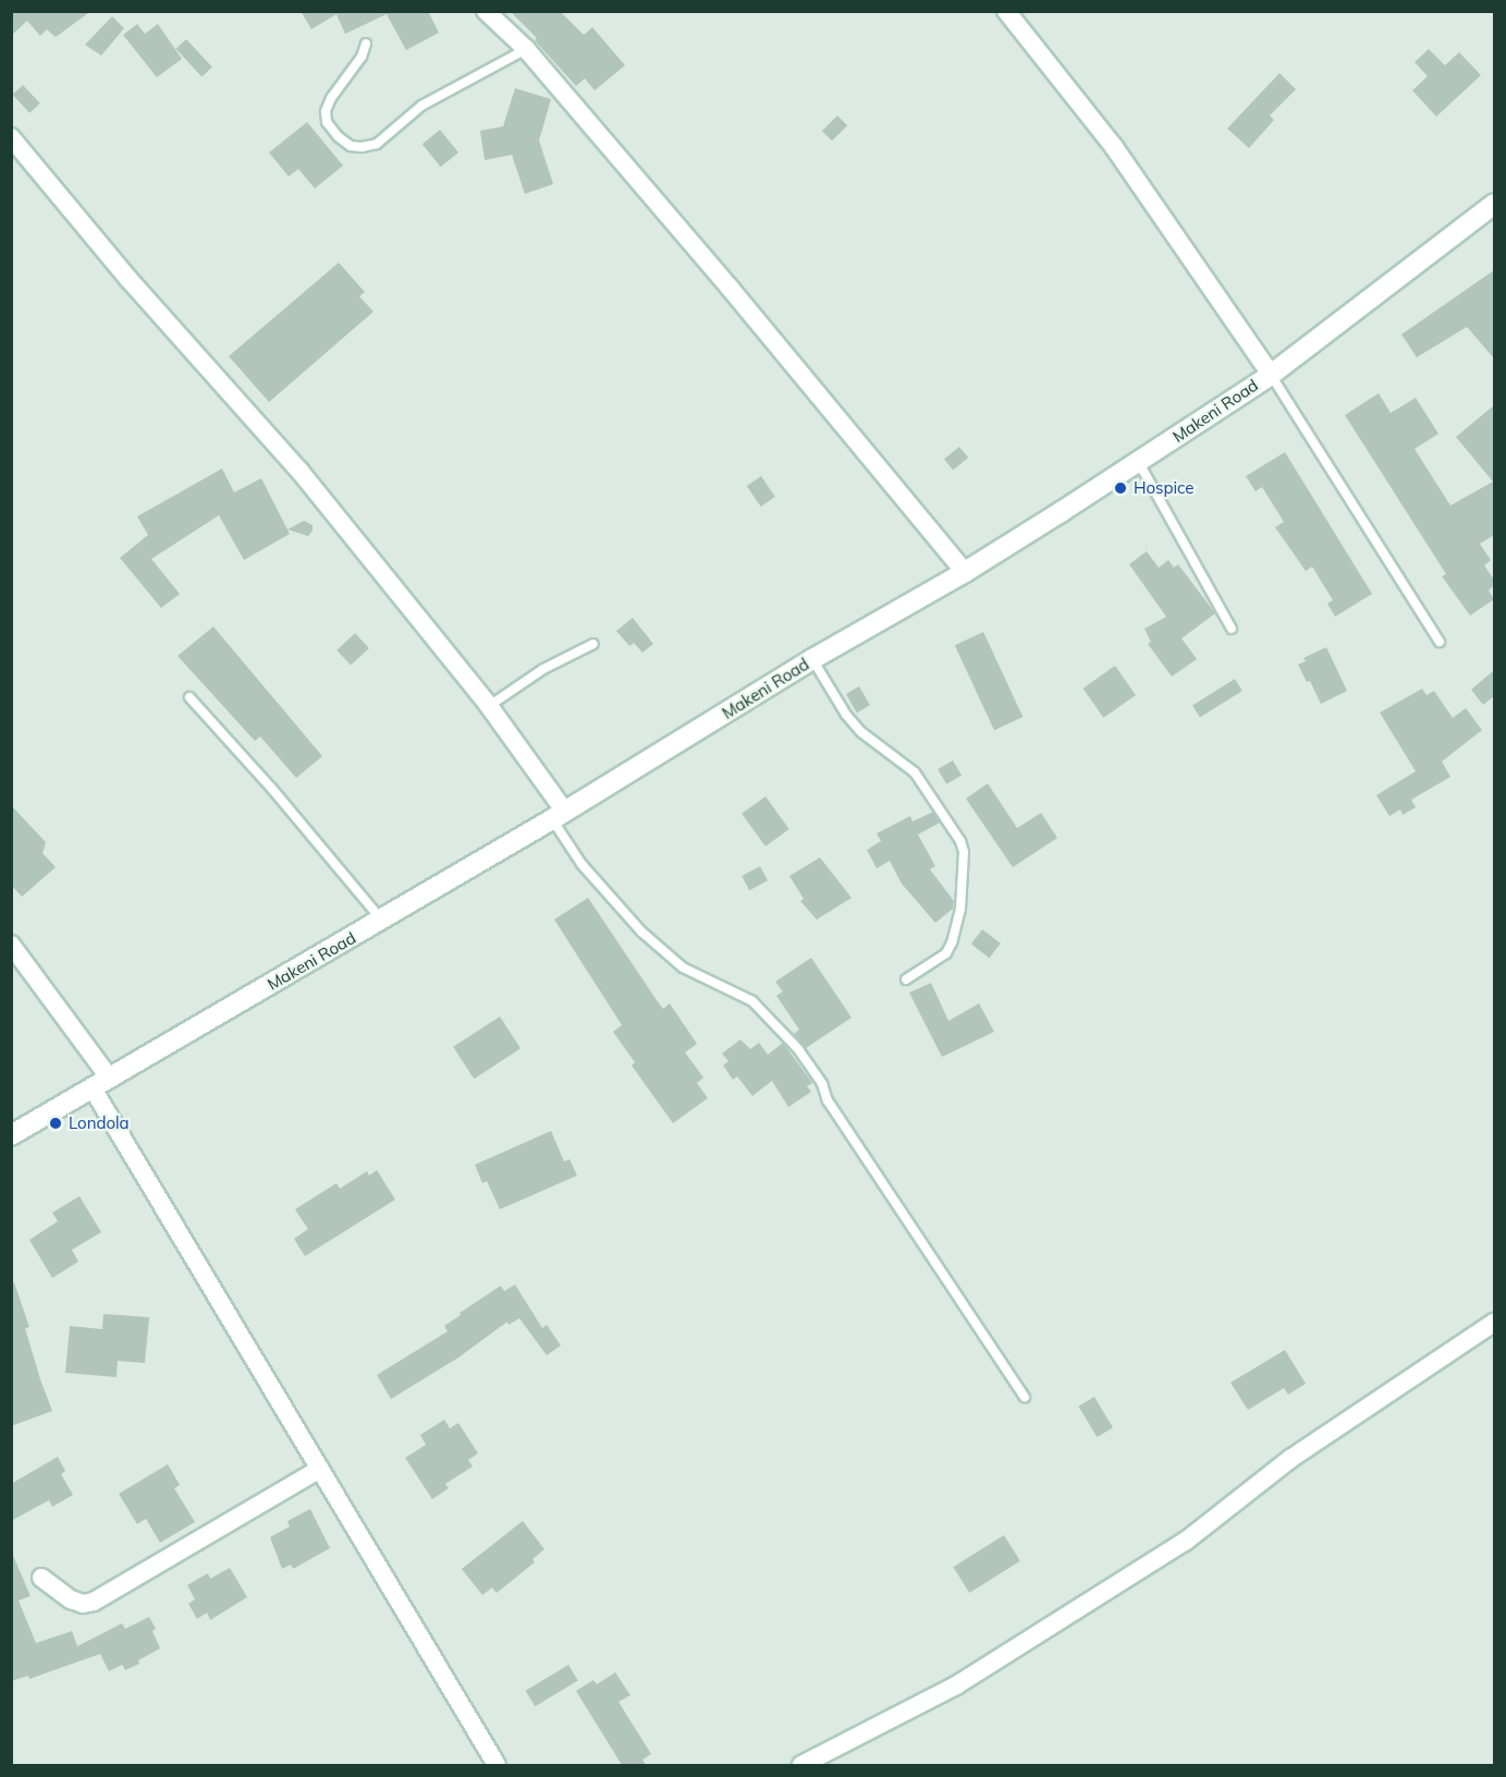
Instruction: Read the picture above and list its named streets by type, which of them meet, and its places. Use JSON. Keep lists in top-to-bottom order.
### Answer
{
  "streets": {
    "main road": ["Makeni Road"]
  },
  "places": ["Hospice", "Londola"]
}
